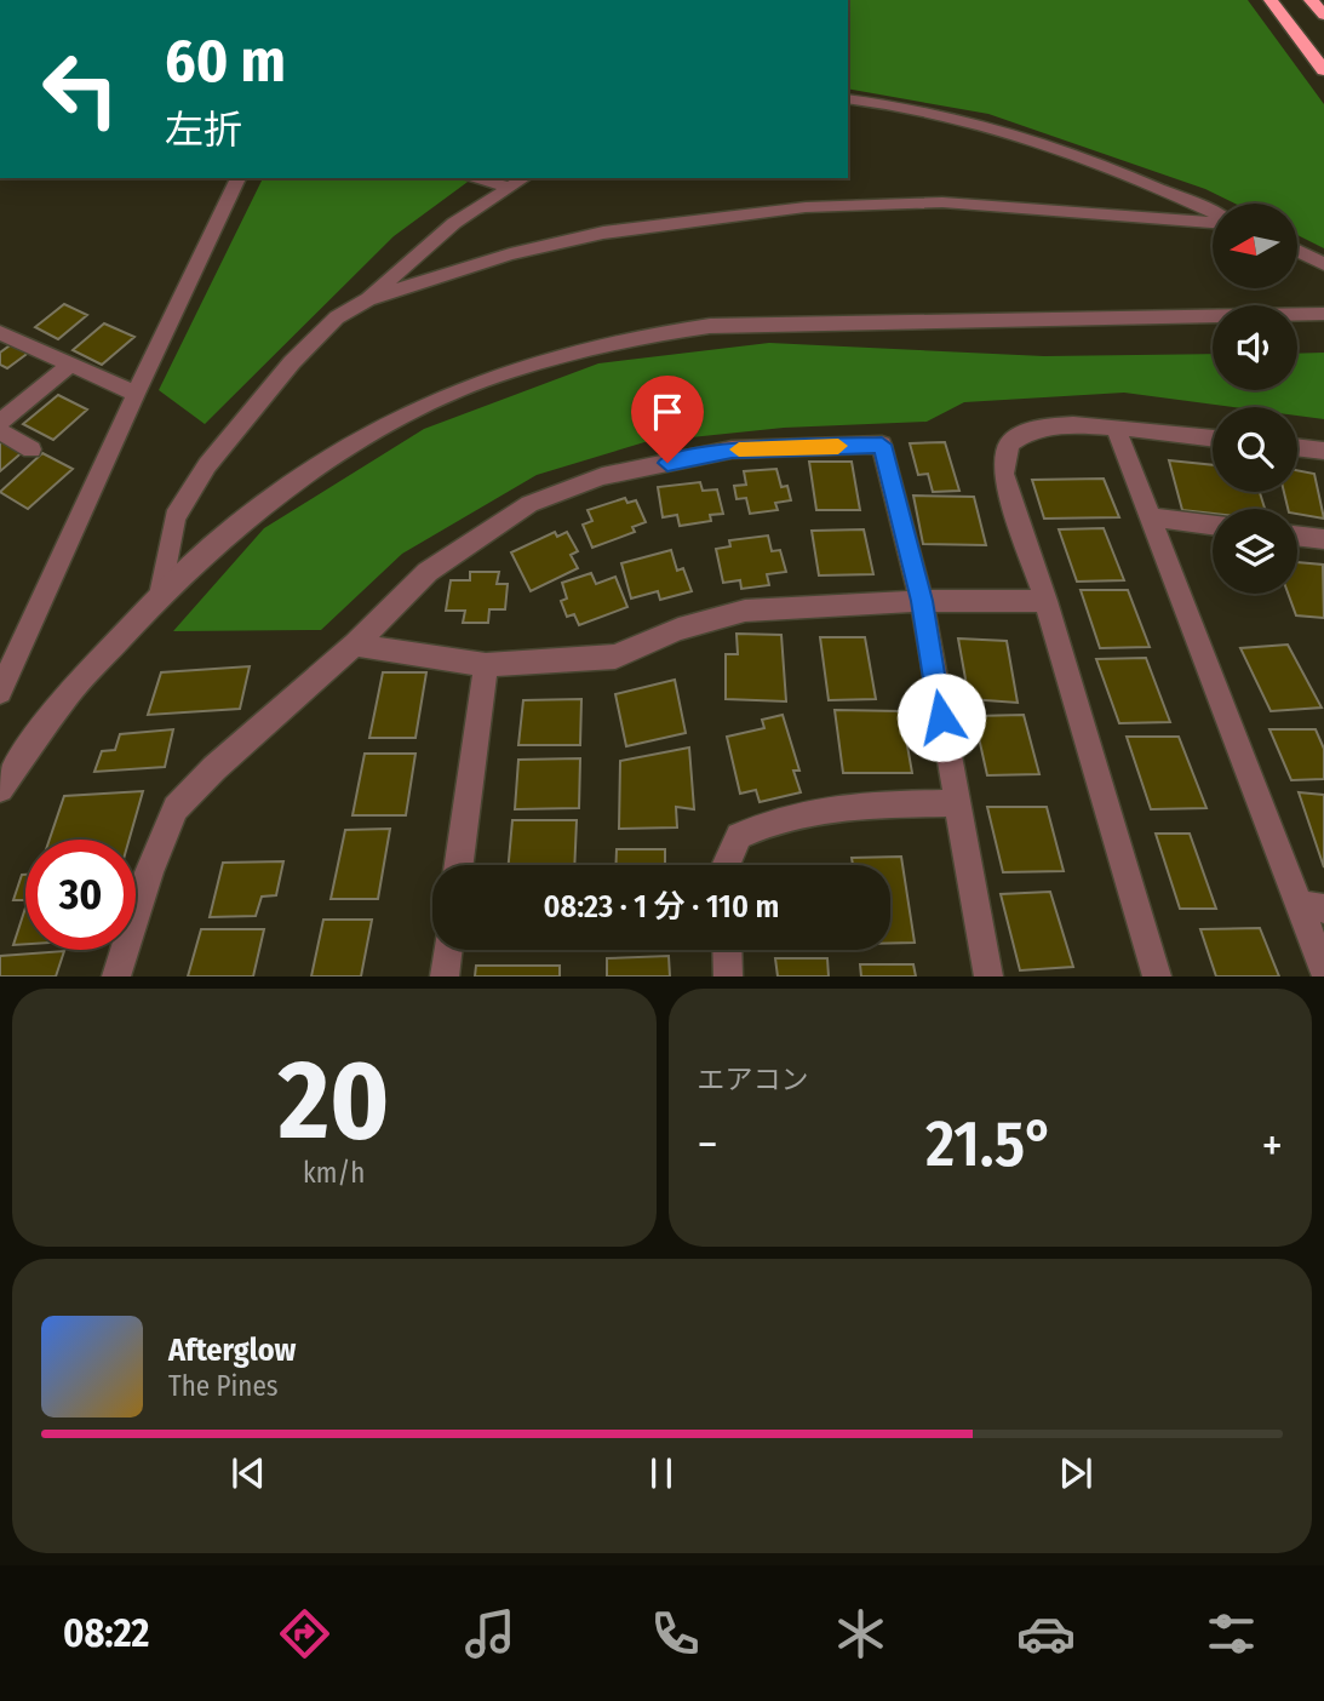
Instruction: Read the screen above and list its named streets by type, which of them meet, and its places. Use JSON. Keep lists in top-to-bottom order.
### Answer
{
  "north": "left",
  "page": {
    "turn": ["60 m", "左折"],
    "limit": "30",
    "trip": "08:23 · 1 分 · 110 m",
    "tile": [
      ["20", "km/h"],
      "エアコン"
    ],
    "heat": ["−", "21.5°", "+"],
    "song": ["Afterglow", "The Pines"],
    "tabs": "08:22"
  }
}
